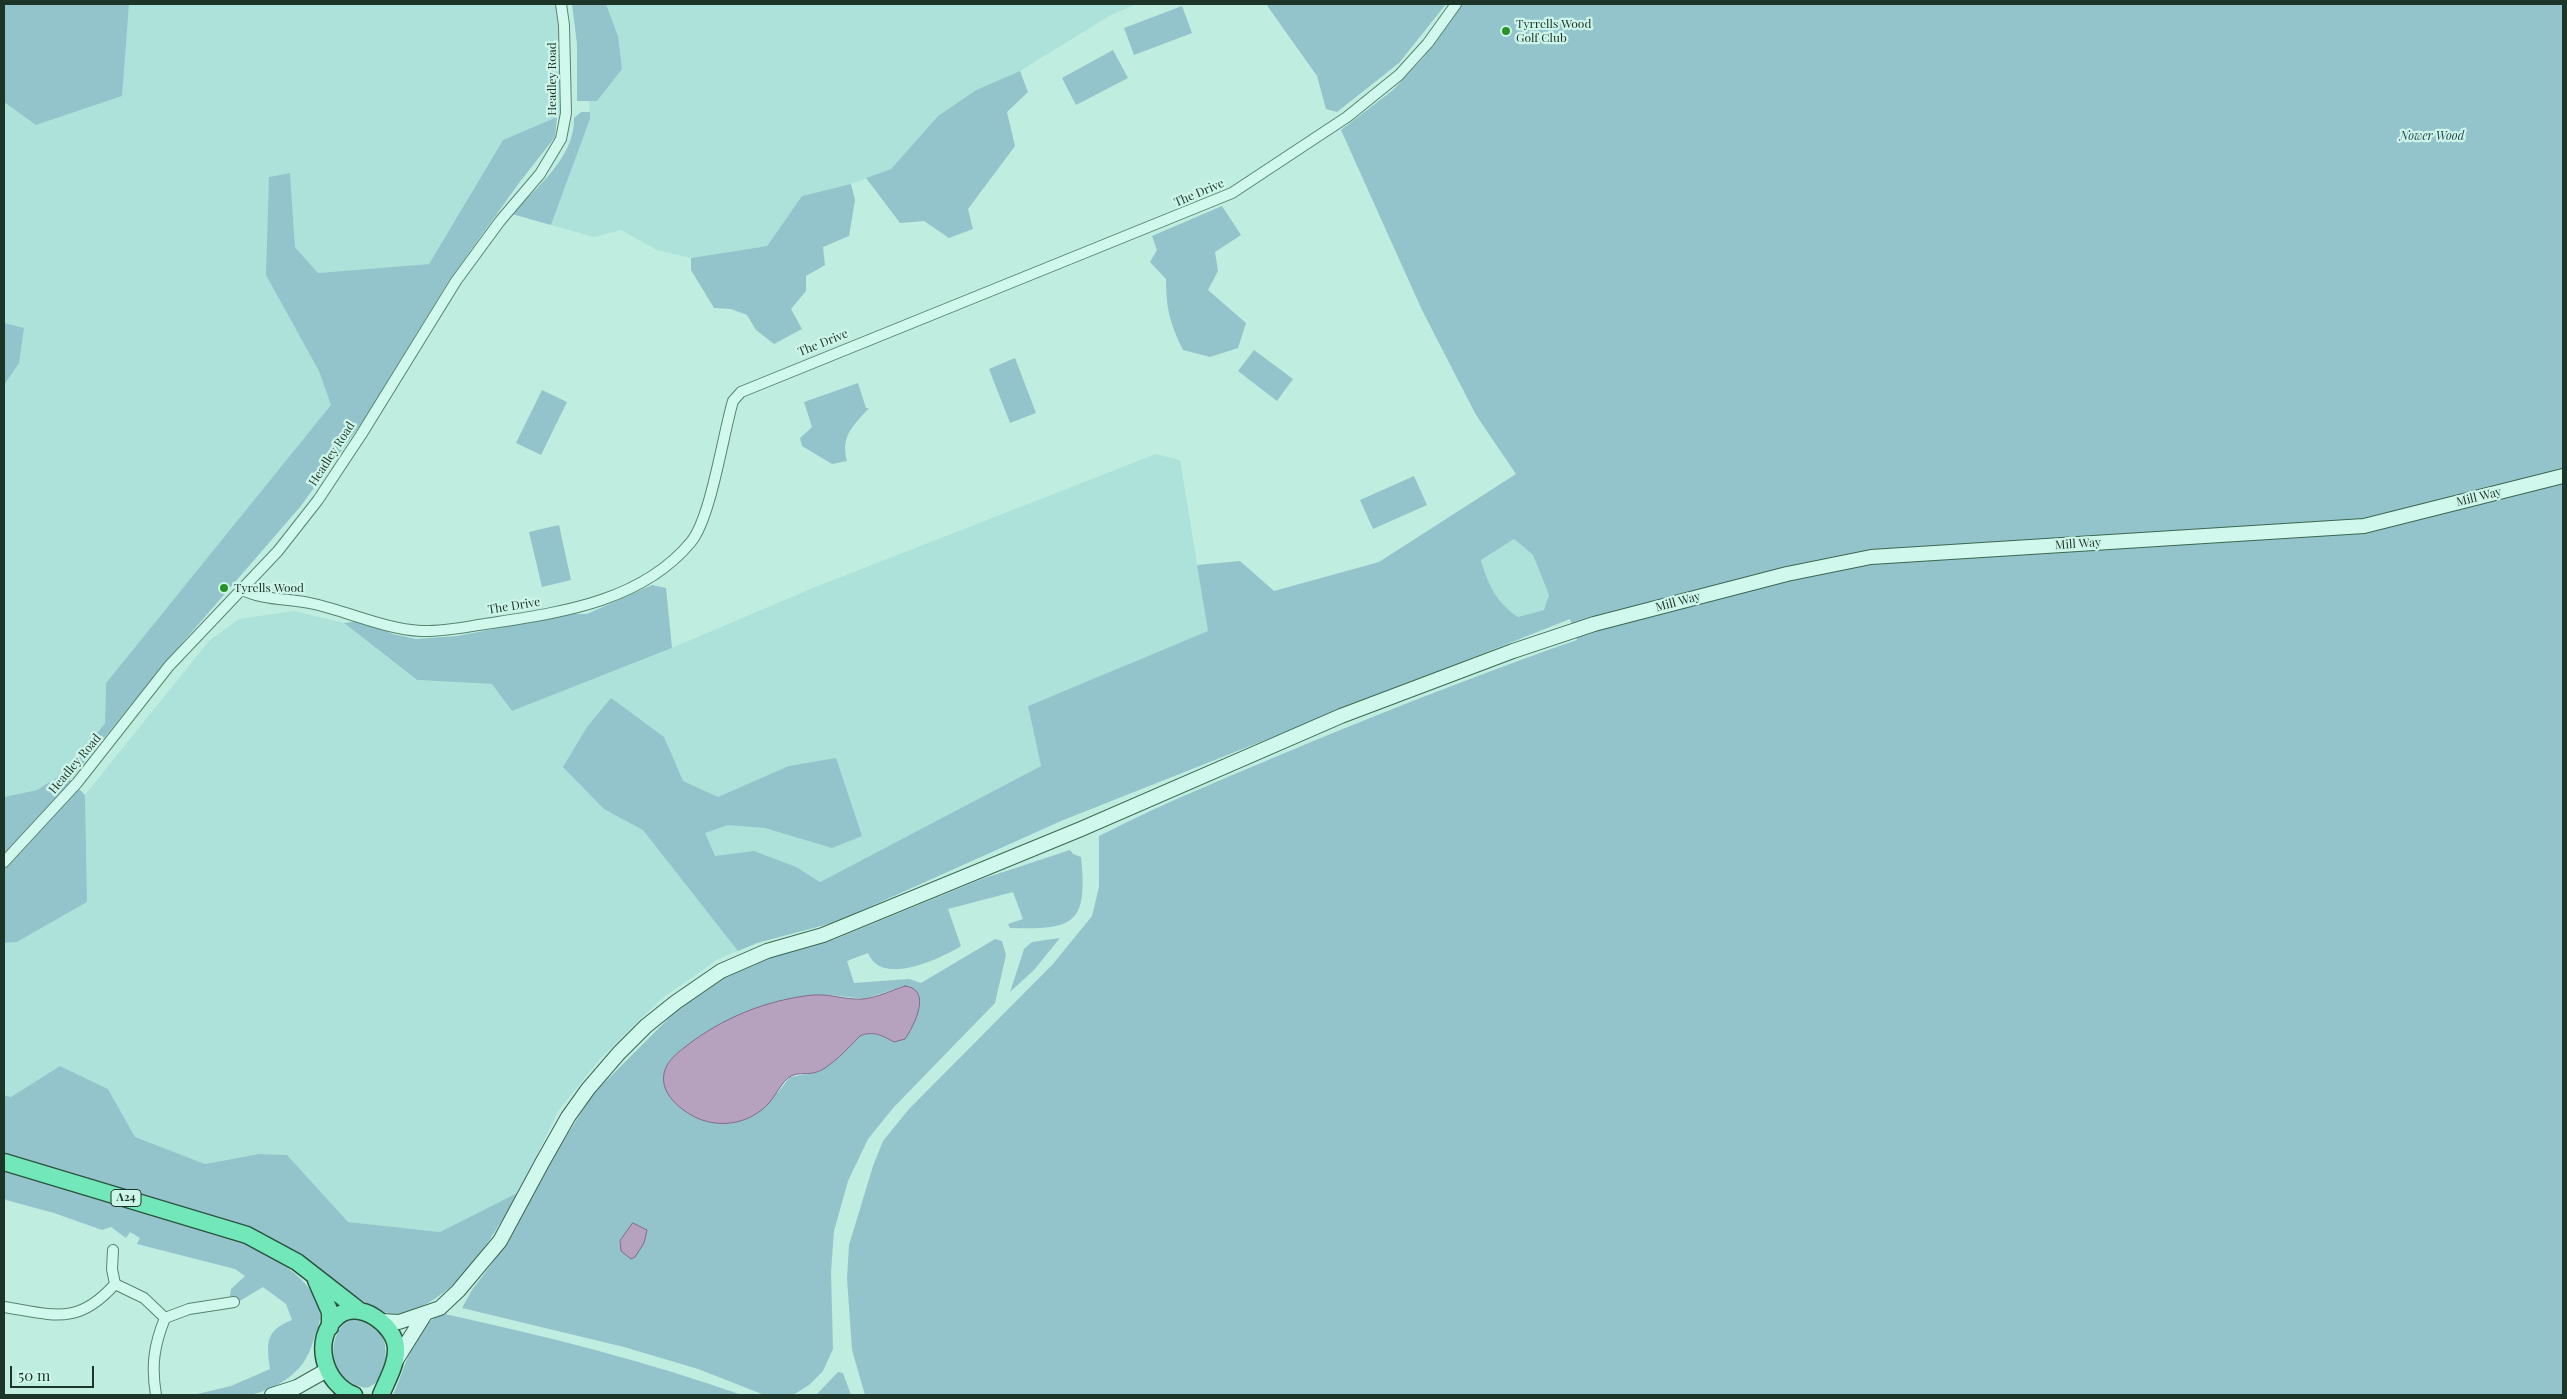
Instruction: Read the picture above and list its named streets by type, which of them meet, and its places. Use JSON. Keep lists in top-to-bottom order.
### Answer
{
  "streets": {
    "highway": ["A24"],
    "main road": ["Mill Way"],
    "street": ["Headley Road", "The Drive"]
  },
  "crossings": [
    ["Headley Road", "The Drive"],
    ["Mill Way", "A24"]
  ],
  "parks": ["Nower Wood"],
  "places": ["Tyrrells Wood Golf Club", "Tyrells Wood"],
  "scale_bar": "50 m"
}
